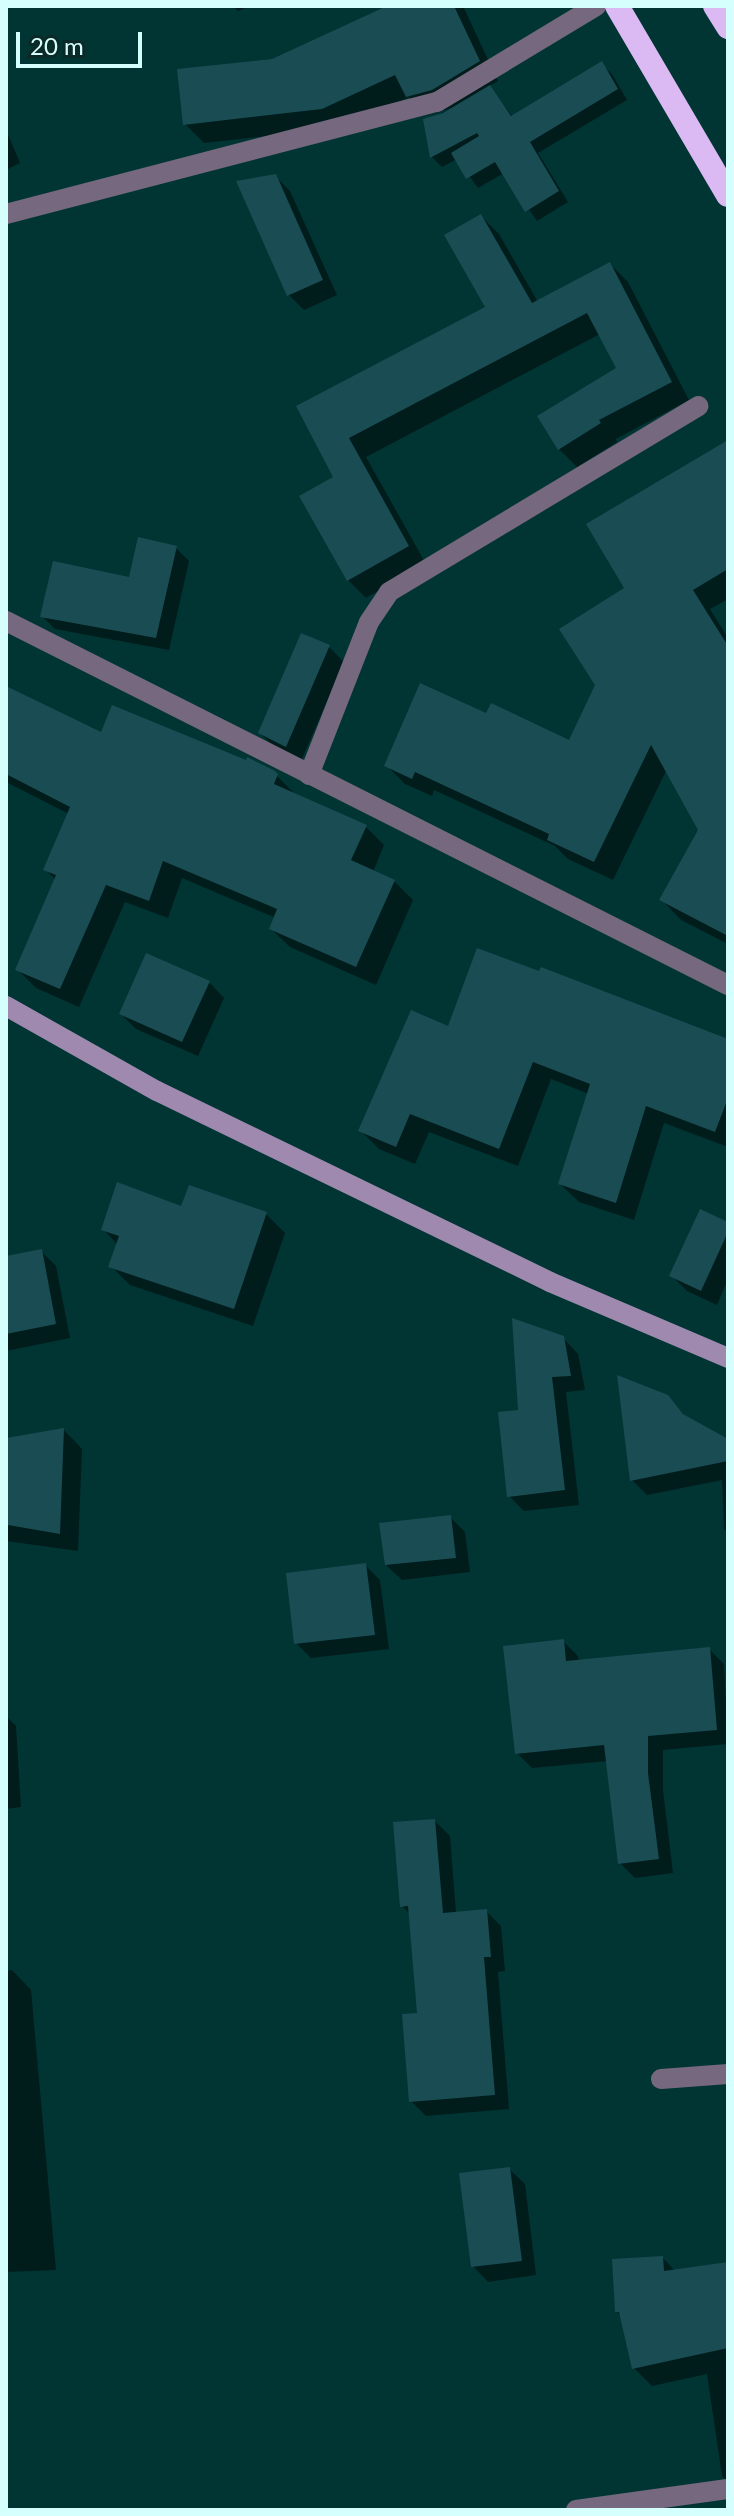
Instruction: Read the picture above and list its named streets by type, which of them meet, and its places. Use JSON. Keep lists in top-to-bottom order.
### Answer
{
  "scale_bar": "20 m"
}
